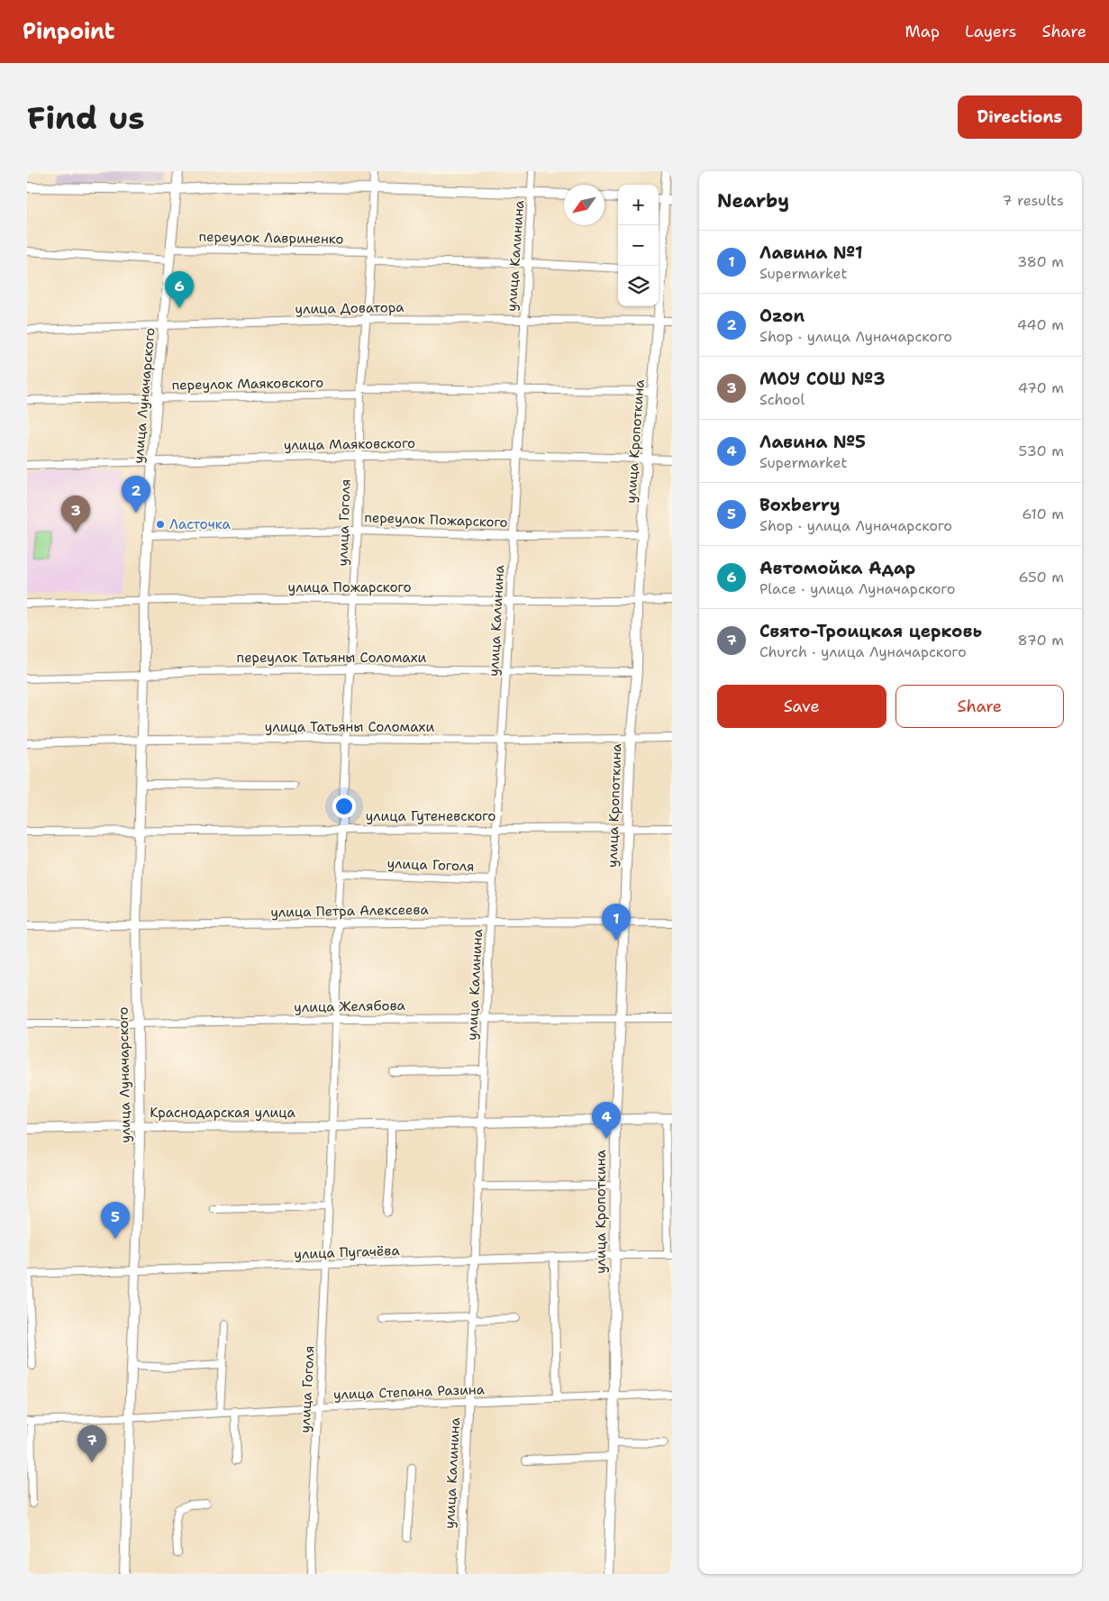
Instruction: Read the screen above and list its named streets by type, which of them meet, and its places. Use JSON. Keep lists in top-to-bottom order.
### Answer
{
  "streets": {
    "main road": ["улица Луначарского", "улица Кропоткина", "Краснодарская улица"],
    "street": [
      "переулок Лавриненко",
      "улица Калинина",
      "улица Доватора",
      "переулок Маяковского",
      "улица Маяковского",
      "переулок Пожарского",
      "улица Гоголя",
      "улица Пожарского",
      "переулок Татьяны Соломахи",
      "улица Татьяны Соломахи",
      "улица Гутеневского",
      "улица Петра Алексеева",
      "улица Желябова",
      "улица Пугачёва",
      "улица Степана Разина"
    ]
  },
  "crossings": [
    ["переулок Лавриненко", "улица Луначарского"],
    ["переулок Лавриненко", "улица Гоголя"],
    ["улица Калинина", "улица Доватора"],
    ["улица Калинина", "переулок Маяковского"],
    ["улица Калинина", "улица Маяковского"],
    ["улица Калинина", "переулок Пожарского"],
    ["улица Калинина", "улица Гоголя"],
    ["улица Калинина", "улица Пожарского"],
    ["улица Калинина", "переулок Татьяны Соломахи"],
    ["улица Калинина", "улица Татьяны Соломахи"],
    ["улица Калинина", "улица Гутеневского"],
    ["улица Калинина", "улица Петра Алексеева"],
    ["улица Калинина", "улица Желябова"],
    ["улица Калинина", "Краснодарская улица"],
    ["улица Калинина", "улица Пугачёва"],
    ["улица Калинина", "улица Степана Разина"],
    ["улица Доватора", "улица Луначарского"],
    ["улица Доватора", "улица Кропоткина"],
    ["улица Доватора", "улица Гоголя"],
    ["переулок Маяковского", "улица Луначарского"],
    ["переулок Маяковского", "улица Кропоткина"],
    ["переулок Маяковского", "улица Гоголя"],
    ["улица Луначарского", "улица Маяковского"],
    ["улица Луначарского", "переулок Пожарского"],
    ["улица Луначарского", "улица Пожарского"],
    ["улица Луначарского", "переулок Татьяны Соломахи"],
    ["улица Луначарского", "улица Татьяны Соломахи"],
    ["улица Луначарского", "улица Гутеневского"],
    ["улица Луначарского", "улица Петра Алексеева"],
    ["улица Луначарского", "улица Желябова"],
    ["улица Луначарского", "Краснодарская улица"],
    ["улица Луначарского", "улица Пугачёва"],
    ["улица Луначарского", "улица Степана Разина"],
    ["улица Кропоткина", "улица Маяковского"],
    ["улица Кропоткина", "переулок Пожарского"],
    ["улица Кропоткина", "улица Пожарского"],
    ["улица Кропоткина", "переулок Татьяны Соломахи"],
    ["улица Кропоткина", "улица Татьяны Соломахи"],
    ["улица Кропоткина", "улица Гутеневского"],
    ["улица Кропоткина", "улица Петра Алексеева"],
    ["улица Кропоткина", "улица Желябова"],
    ["улица Кропоткина", "Краснодарская улица"],
    ["улица Кропоткина", "улица Пугачёва"],
    ["улица Кропоткина", "улица Степана Разина"],
    ["улица Маяковского", "улица Гоголя"],
    ["переулок Пожарского", "улица Гоголя"],
    ["улица Гоголя", "улица Пожарского"],
    ["улица Гоголя", "переулок Татьяны Соломахи"],
    ["улица Гоголя", "улица Татьяны Соломахи"],
    ["улица Гоголя", "улица Гутеневского"],
    ["улица Гоголя", "улица Петра Алексеева"],
    ["улица Гоголя", "улица Желябова"],
    ["улица Гоголя", "Краснодарская улица"],
    ["улица Гоголя", "улица Пугачёва"],
    ["улица Гоголя", "улица Степана Разина"],
    ["Краснодарская улица", "улица Пугачёва"]
  ],
  "places": ["Ласточка"],
  "north": "bottom left",
  "page": {
    "header": "Pinpoint",
    "nav": ["Map", "Layers", "Share"],
    "buttons": [
      "Directions",
      ["Save", "Share"]
    ],
    "title": "Find us",
    "heading": ["Nearby", "7 results"],
    "map_buttons": ["+", "−"],
    "list": [
      {
        "mark": "1",
        "name": "Лавина №1",
        "note": "Supermarket",
        "value": "380 m"
      },
      {
        "mark": "2",
        "name": "Ozon",
        "note": "Shop · улица Луначарского",
        "value": "440 m"
      },
      {
        "mark": "3",
        "name": "МОУ СОШ №3",
        "note": "School",
        "value": "470 m"
      },
      {
        "mark": "4",
        "name": "Лавина №5",
        "note": "Supermarket",
        "value": "530 m"
      },
      {
        "mark": "5",
        "name": "Boxberry",
        "note": "Shop · улица Луначарского",
        "value": "610 m"
      },
      {
        "mark": "6",
        "name": "Автомойка Адар",
        "note": "Place · улица Луначарского",
        "value": "650 m"
      },
      {
        "mark": "7",
        "name": "Свято-Троицкая церковь",
        "note": "Church · улица Луначарского",
        "value": "870 m"
      }
    ],
    "pins": [
      "6",
      "2",
      "3",
      "1",
      "4",
      "5",
      "7"
    ]
  }
}
